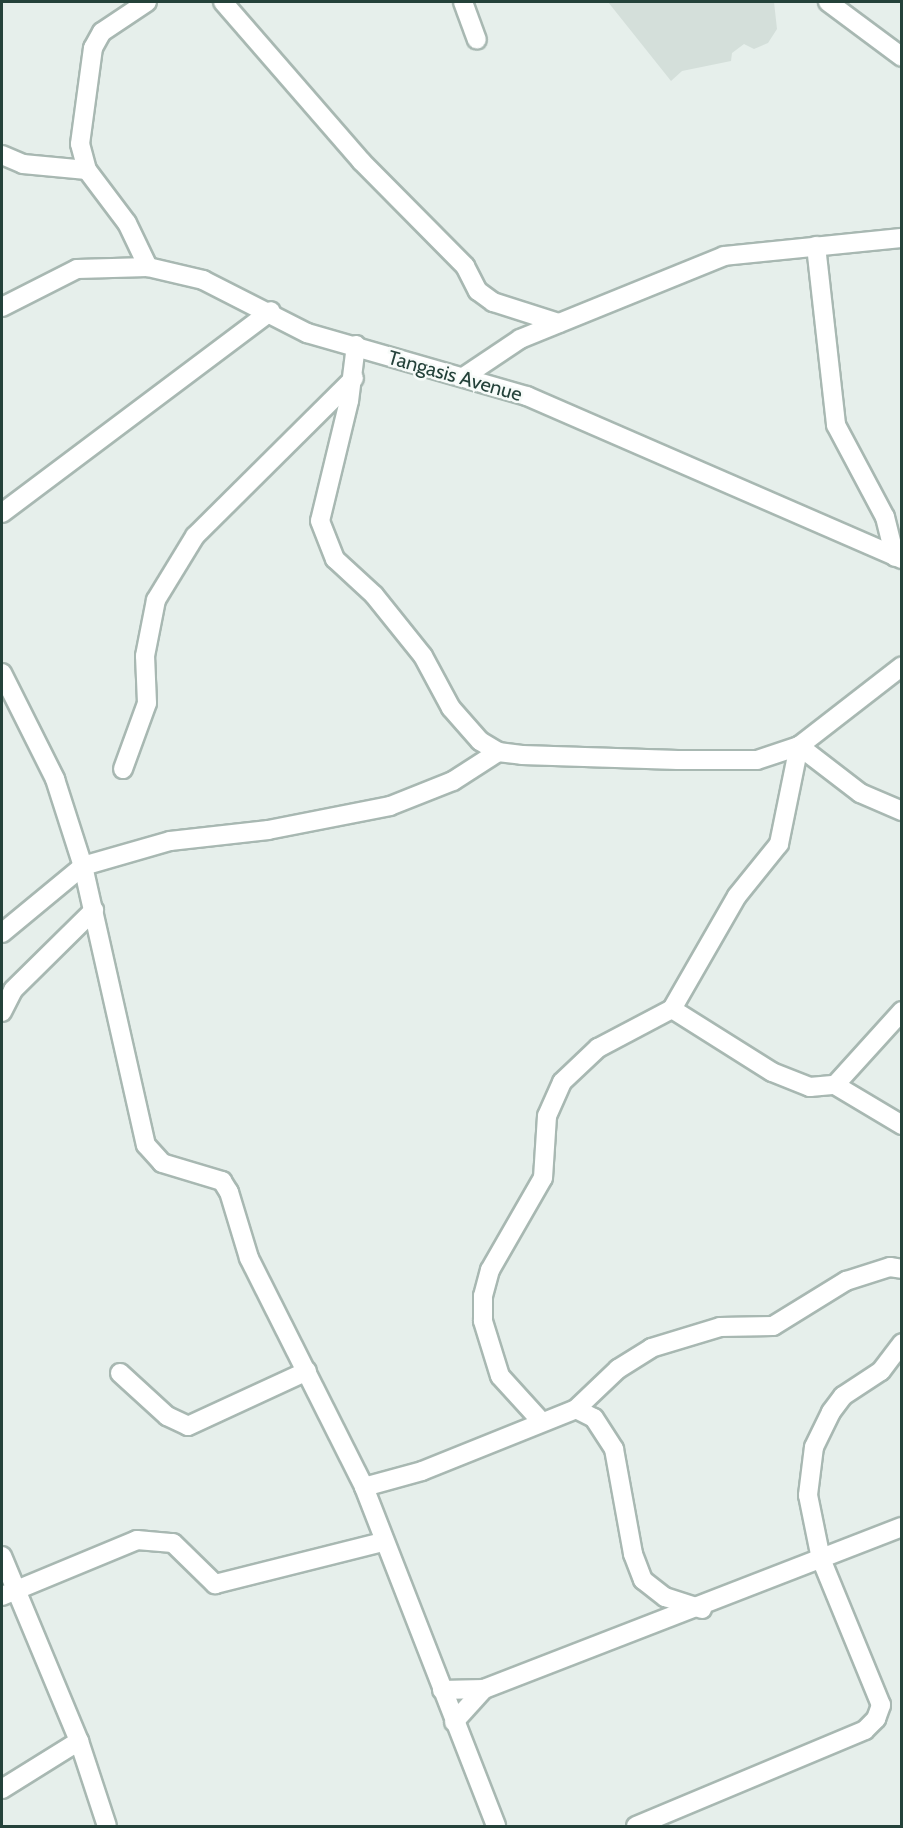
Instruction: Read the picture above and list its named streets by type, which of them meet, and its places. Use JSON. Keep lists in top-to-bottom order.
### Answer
{
  "streets": {
    "street": ["Tangasis Avenue"]
  }
}
